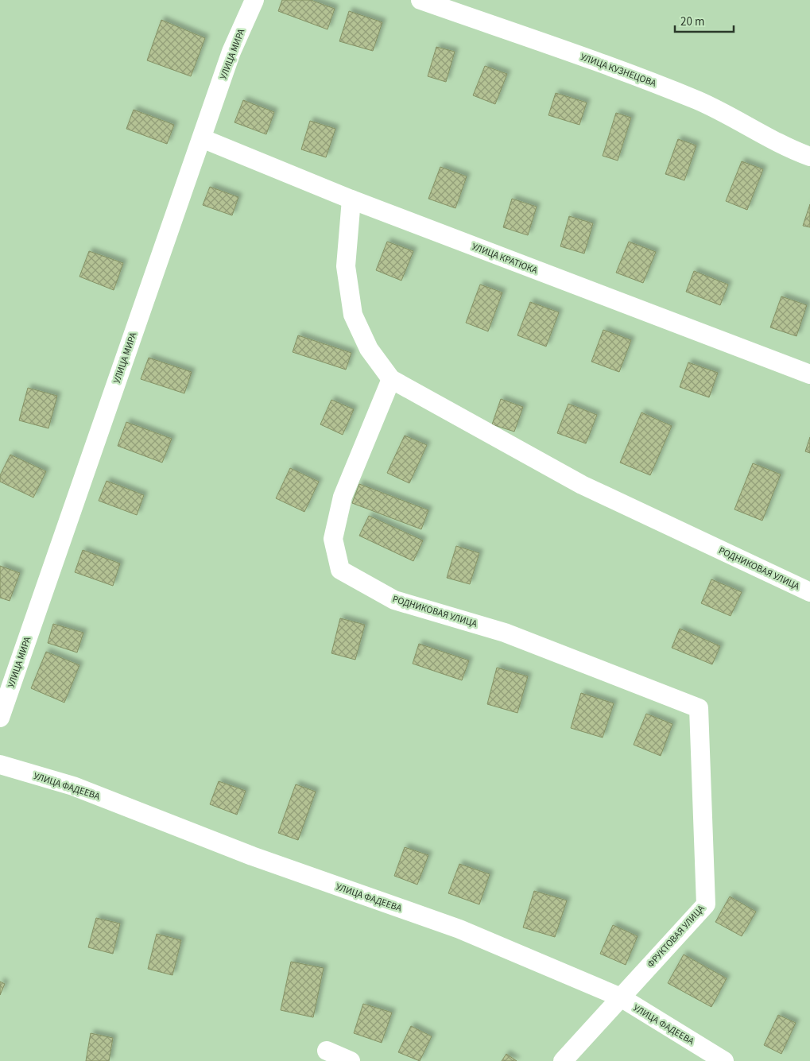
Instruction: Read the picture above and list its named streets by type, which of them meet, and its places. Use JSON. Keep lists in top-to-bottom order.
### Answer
{
  "streets": {
    "street": [
      "УЛИЦА МИРА",
      "УЛИЦА КУЗНЕЦОВА",
      "УЛИЦА КРАТЮКА",
      "РОДНИКОВАЯ УЛИЦА",
      "УЛИЦА ФАДЕЕВА",
      "ФРУКТОВАЯ УЛИЦА"
    ]
  },
  "crossings": [
    ["УЛИЦА МИРА", "УЛИЦА КРАТЮКА"],
    ["УЛИЦА КРАТЮКА", "РОДНИКОВАЯ УЛИЦА"],
    ["РОДНИКОВАЯ УЛИЦА", "ФРУКТОВАЯ УЛИЦА"],
    ["УЛИЦА ФАДЕЕВА", "ФРУКТОВАЯ УЛИЦА"]
  ],
  "scale_bar": "20 m"
}
